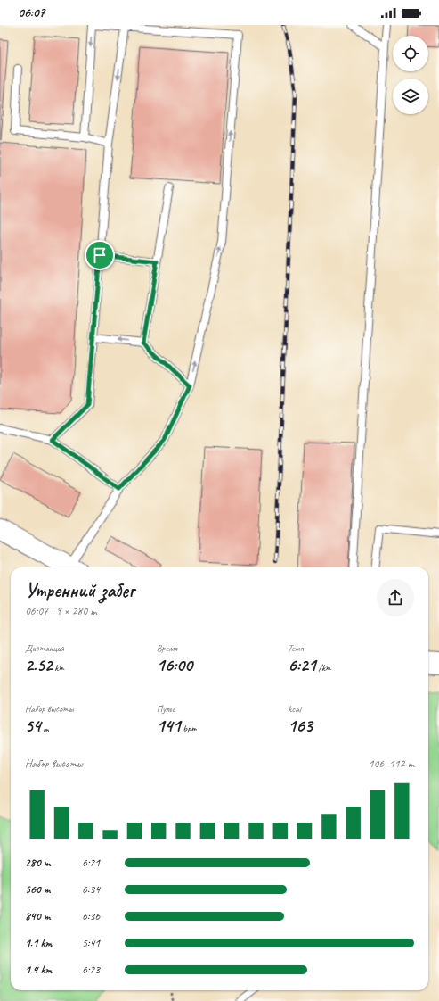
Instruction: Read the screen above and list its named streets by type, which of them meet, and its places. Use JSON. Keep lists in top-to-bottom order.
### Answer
{
  "page": {
    "status": "06:07",
    "heading": ["Утренний забег", "06:07 · 9 × 280 m"],
    "stats": [
      ["Дистанция", "2.52 km"],
      ["Время", "16:00"],
      ["Темп", "6:21 /km"],
      ["Набор высоты", "54 m"],
      ["Пульс", "141 bpm"],
      ["kcal", "163"]
    ],
    "chart": ["Набор высоты", "106–112 m"],
    "list": [
      {
        "name": "280 m",
        "note": "6:21"
      },
      {
        "name": "560 m",
        "note": "6:34"
      },
      {
        "name": "840 m",
        "note": "6:36"
      },
      {
        "name": "1.1 km",
        "note": "5:41"
      },
      {
        "name": "1.4 km",
        "note": "6:23"
      }
    ]
  }
}
